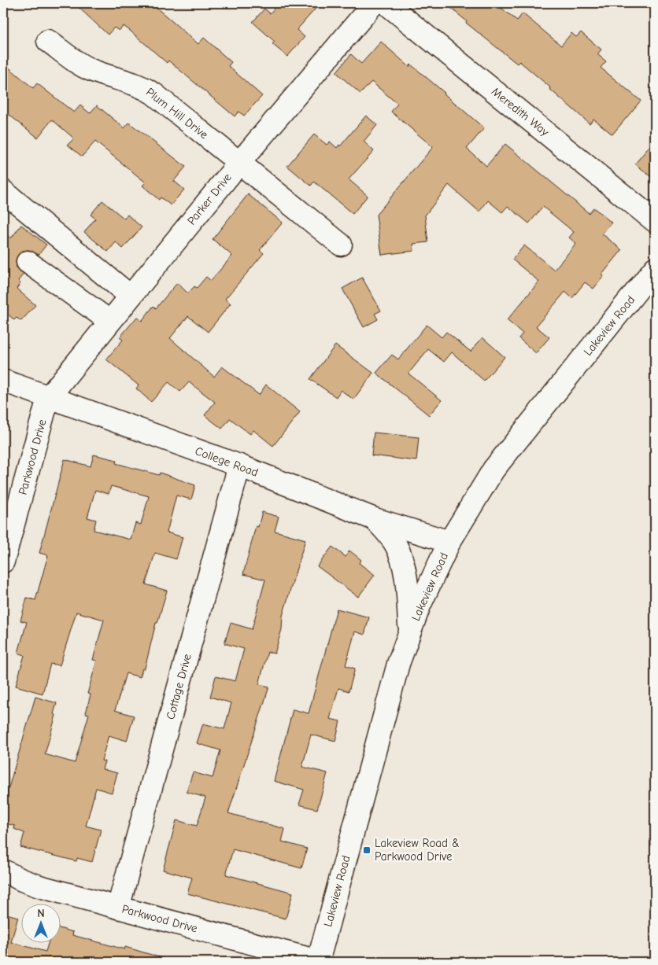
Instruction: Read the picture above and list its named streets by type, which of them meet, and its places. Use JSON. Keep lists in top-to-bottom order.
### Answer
{
  "streets": {
    "street": [
      "Meredith Way",
      "Plum Hill Drive",
      "Parker Drive",
      "Lakeview Road",
      "Parkwood Drive",
      "College Road",
      "Cottage Drive"
    ]
  },
  "crossings": [
    ["Plum Hill Drive", "Parker Drive"],
    ["Parker Drive", "Parkwood Drive"],
    ["Parker Drive", "College Road"],
    ["Lakeview Road", "Parkwood Drive"],
    ["Lakeview Road", "College Road"],
    ["Parkwood Drive", "College Road"],
    ["Parkwood Drive", "Cottage Drive"],
    ["College Road", "Cottage Drive"]
  ],
  "places": {
    "transit": ["Lakeview Road & Parkwood Drive"]
  },
  "north": "top"
}
